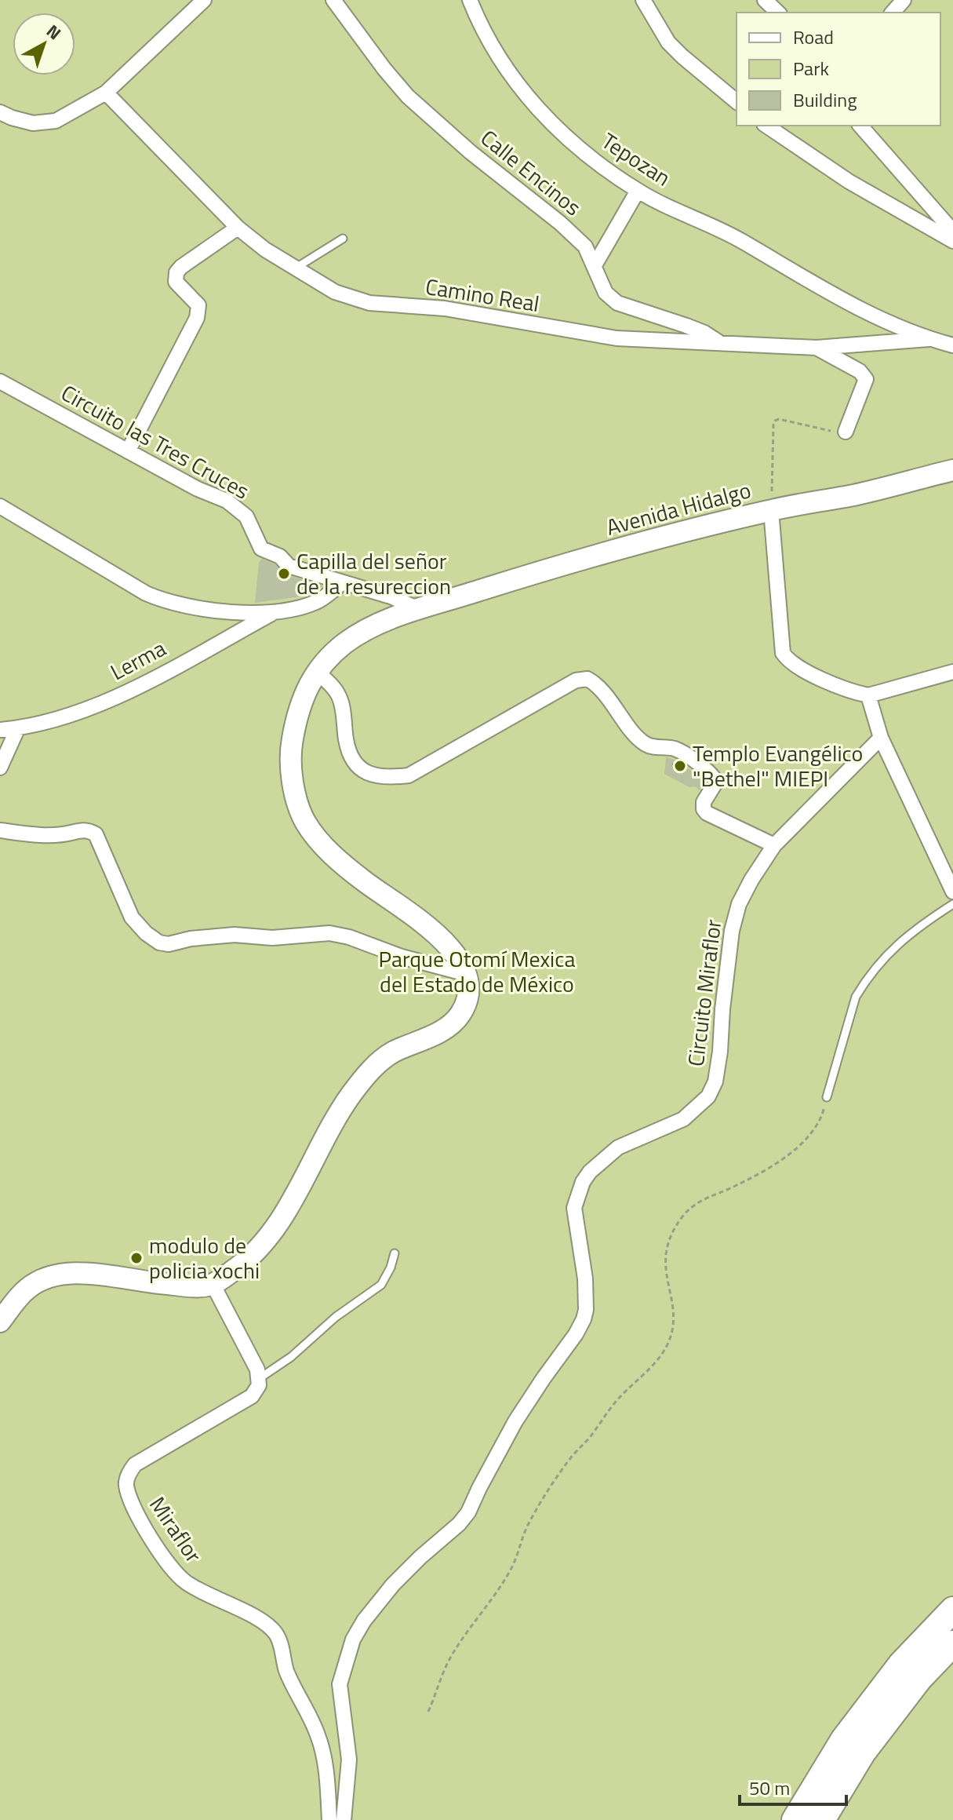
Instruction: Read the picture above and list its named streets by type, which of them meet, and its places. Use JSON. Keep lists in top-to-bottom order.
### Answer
{
  "streets": {
    "main road": ["Avenida Hidalgo"],
    "street": [
      "Tepozan",
      "Calle Encinos",
      "Camino Real",
      "Circuito las Tres Cruces",
      "Lerma",
      "Circuito Miraflor",
      "Miraflor"
    ]
  },
  "crossings": [
    ["Tepozan", "Camino Real"],
    ["Calle Encinos", "Camino Real"],
    ["Circuito las Tres Cruces", "Avenida Hidalgo"]
  ],
  "parks": ["Parque Otomí Mexica del Estado de México"],
  "places": ["Capilla del señor de la resureccion", "Templo Evangélico \"Bethel\" MIEPI", "modulo de policia xochi"],
  "legend": ["Road", "Park", "Building"],
  "scale_bar": "50 m",
  "north": "top right"
}
